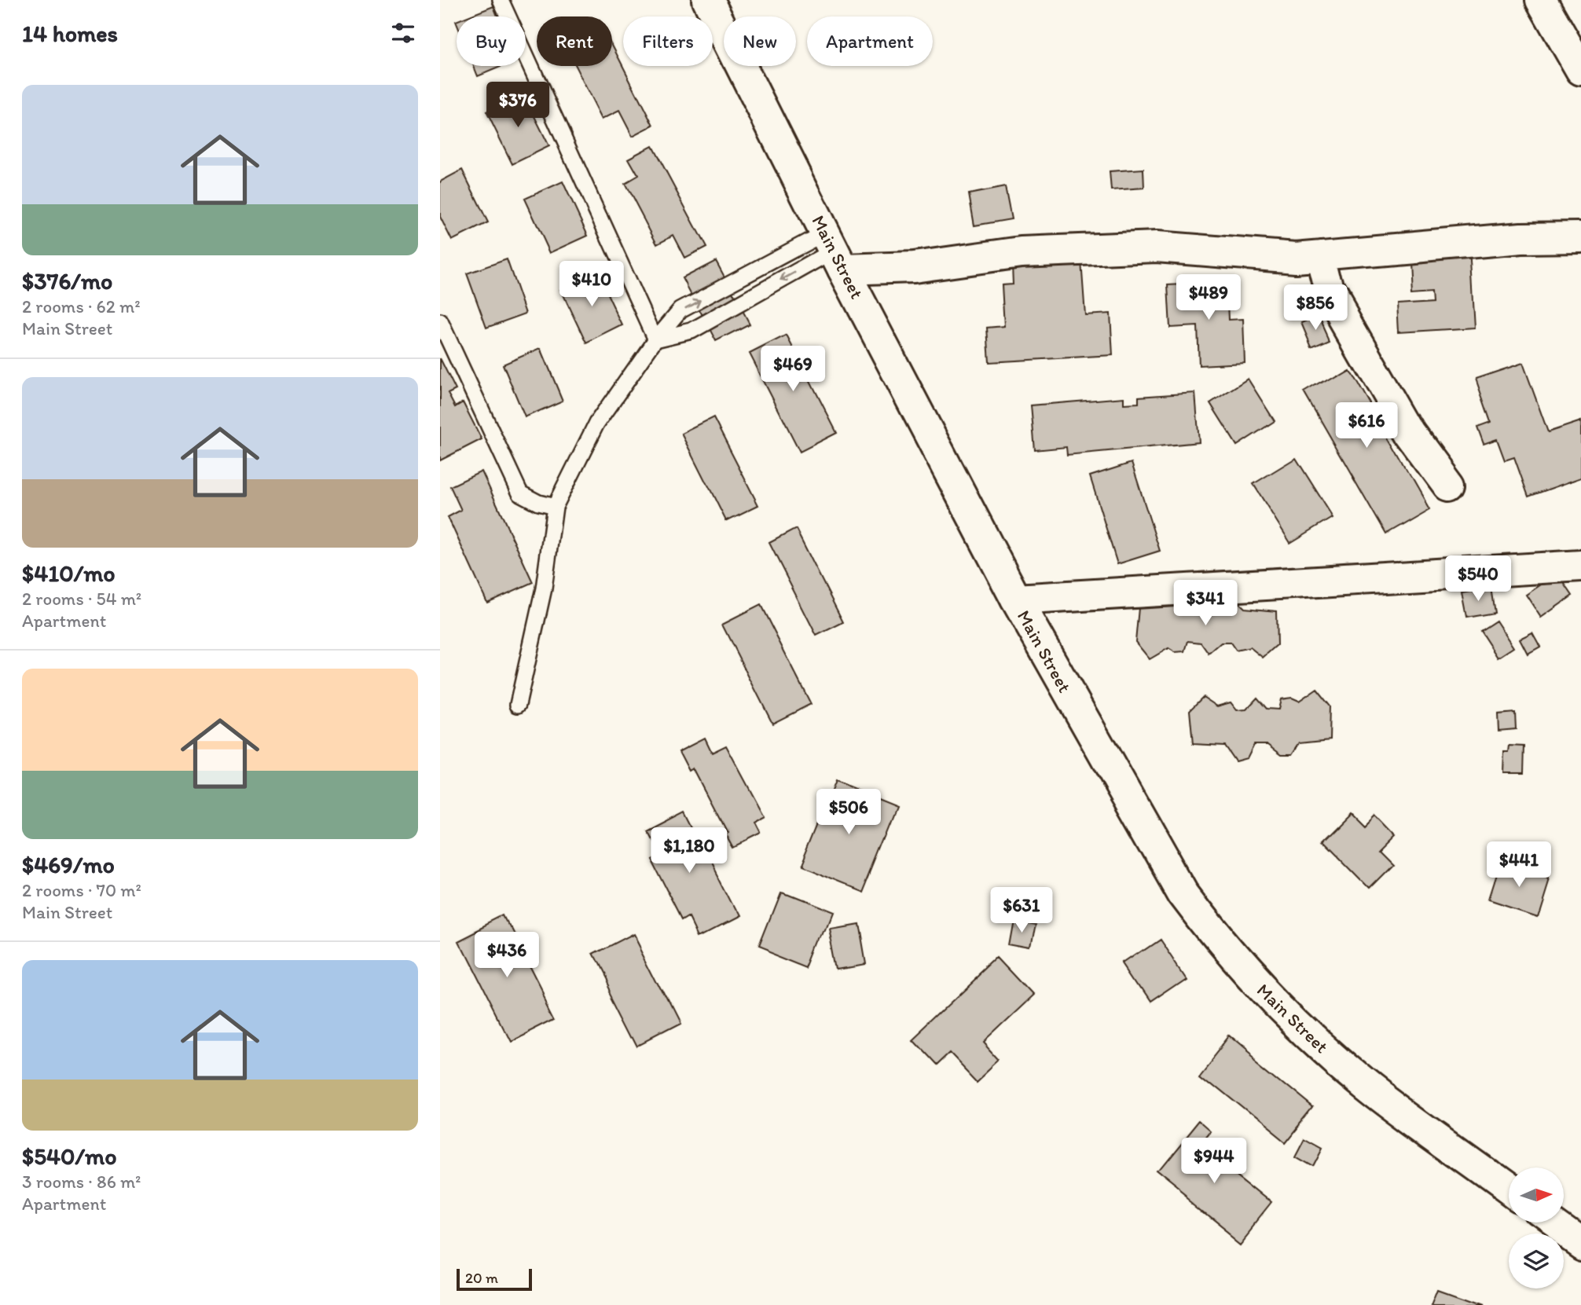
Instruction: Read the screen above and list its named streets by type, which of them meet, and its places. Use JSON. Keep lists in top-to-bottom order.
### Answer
{
  "streets": {
    "street": ["Main Street"]
  },
  "scale_bar": "20 m",
  "north": "right",
  "page": {
    "heading": "14 homes",
    "chip": [
      "Buy",
      "Rent",
      "Filters",
      "New",
      "Apartment"
    ],
    "list": [
      {
        "name": "$376/mo",
        "note": "2 rooms · 62 m² · Main Street"
      },
      {
        "name": "$410/mo",
        "note": "2 rooms · 54 m² · Apartment"
      },
      {
        "name": "$469/mo",
        "note": "2 rooms · 70 m² · Main Street"
      },
      {
        "name": "$540/mo",
        "note": "3 rooms · 86 m² · Apartment"
      }
    ],
    "price": [
      "$376",
      "$410",
      "$489",
      "$856",
      "$469",
      "$616",
      "$540",
      "$341",
      "$506",
      "$1,180",
      "$441",
      "$631",
      "$436",
      "$944"
    ],
    "scale": "20 m"
  }
}
